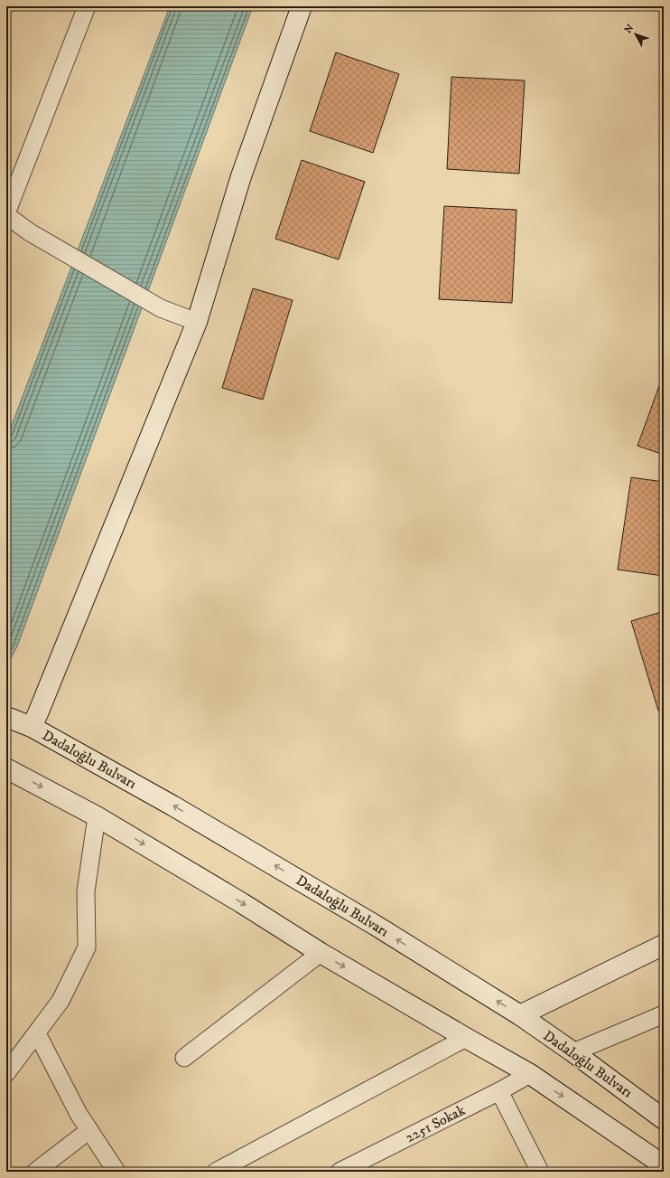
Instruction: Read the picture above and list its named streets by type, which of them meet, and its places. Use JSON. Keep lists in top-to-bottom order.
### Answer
{
  "streets": {
    "main road": ["Dadaloğlu Bulvarı"],
    "street": ["2251 Sokak"]
  },
  "north": "top left"
}
